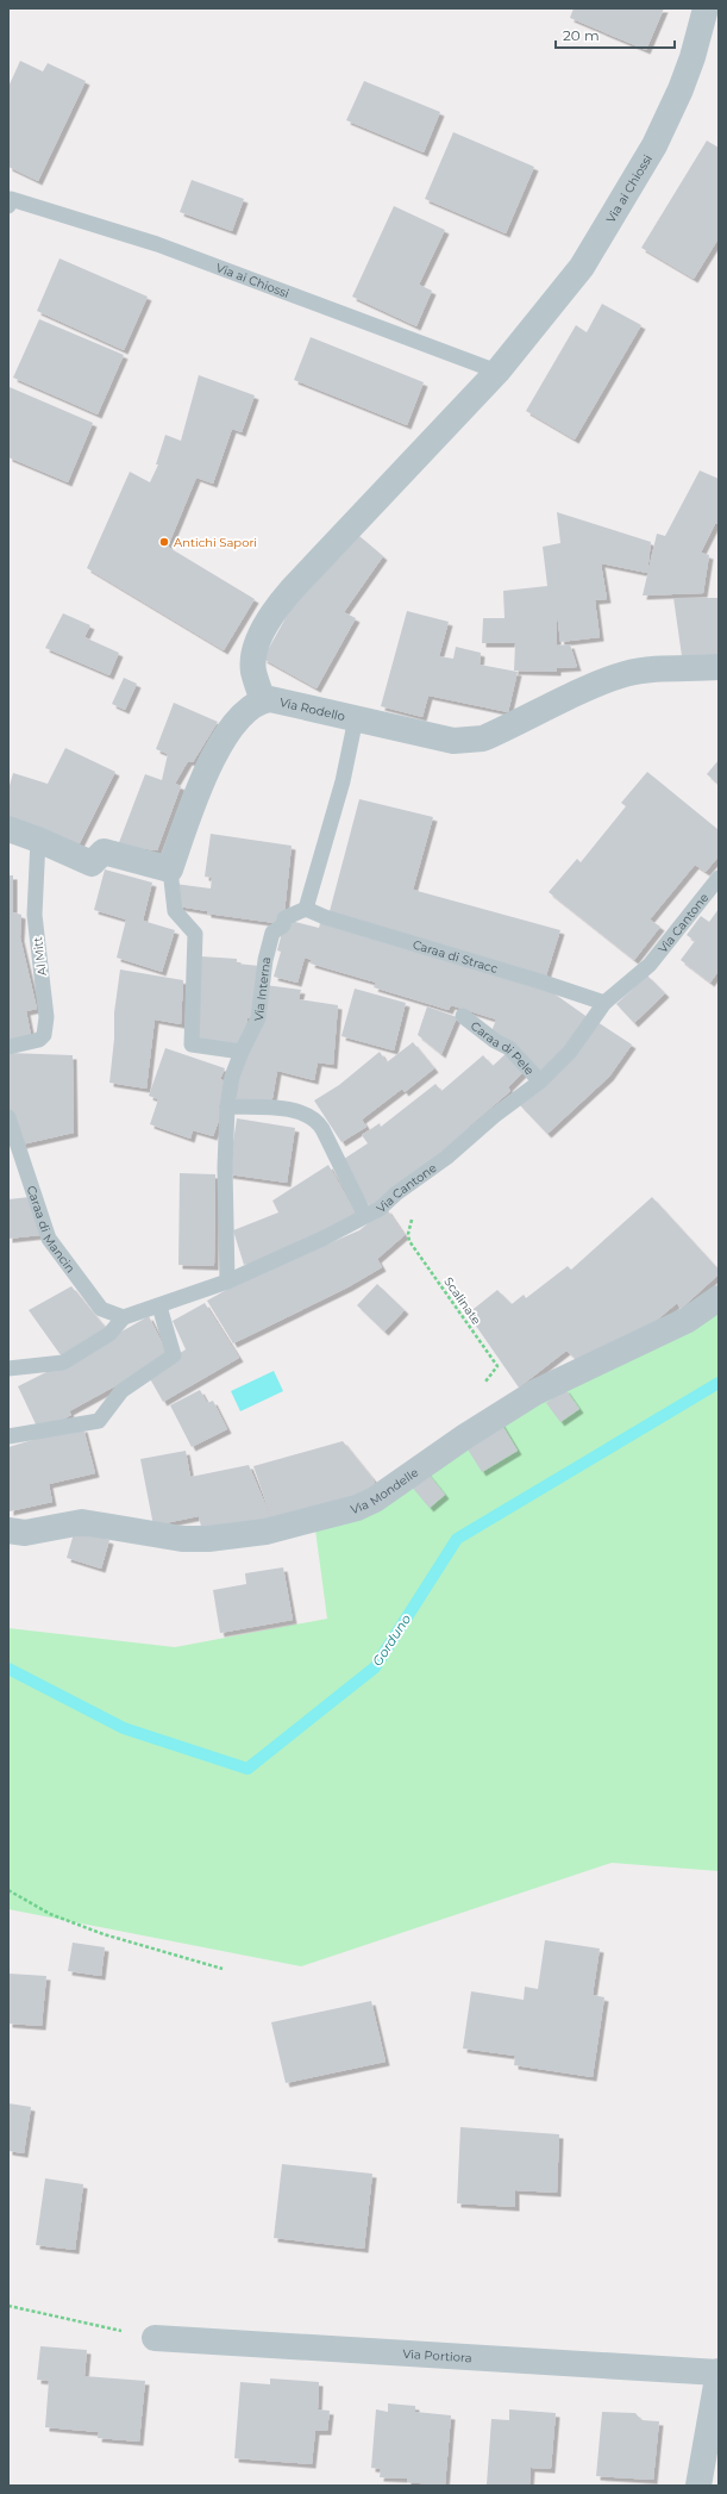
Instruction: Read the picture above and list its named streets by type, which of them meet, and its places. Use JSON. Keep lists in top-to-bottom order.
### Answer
{
  "streets": {
    "street": [
      "Via ai Chiossi",
      "Via Rodello",
      "Via Mondelle",
      "Via Portiora"
    ],
    "lane": [
      "Via Cantone",
      "Al Mitt",
      "Caraa di Stracc",
      "Via Interna",
      "Caraa di Pele",
      "Caraa di Mancin"
    ],
    "path": ["Scalinate"]
  },
  "crossings": [
    ["Via ai Chiossi", "Via Rodello"],
    ["Via Cantone", "Caraa di Stracc"],
    ["Via Cantone", "Via Interna"],
    ["Via Cantone", "Caraa di Pele"],
    ["Via Cantone", "Caraa di Mancin"],
    ["Via Cantone", "Scalinate"],
    ["Caraa di Stracc", "Via Interna"]
  ],
  "water": ["Gorduno"],
  "places": ["Antichi Sapori"],
  "scale_bar": "20 m"
}
